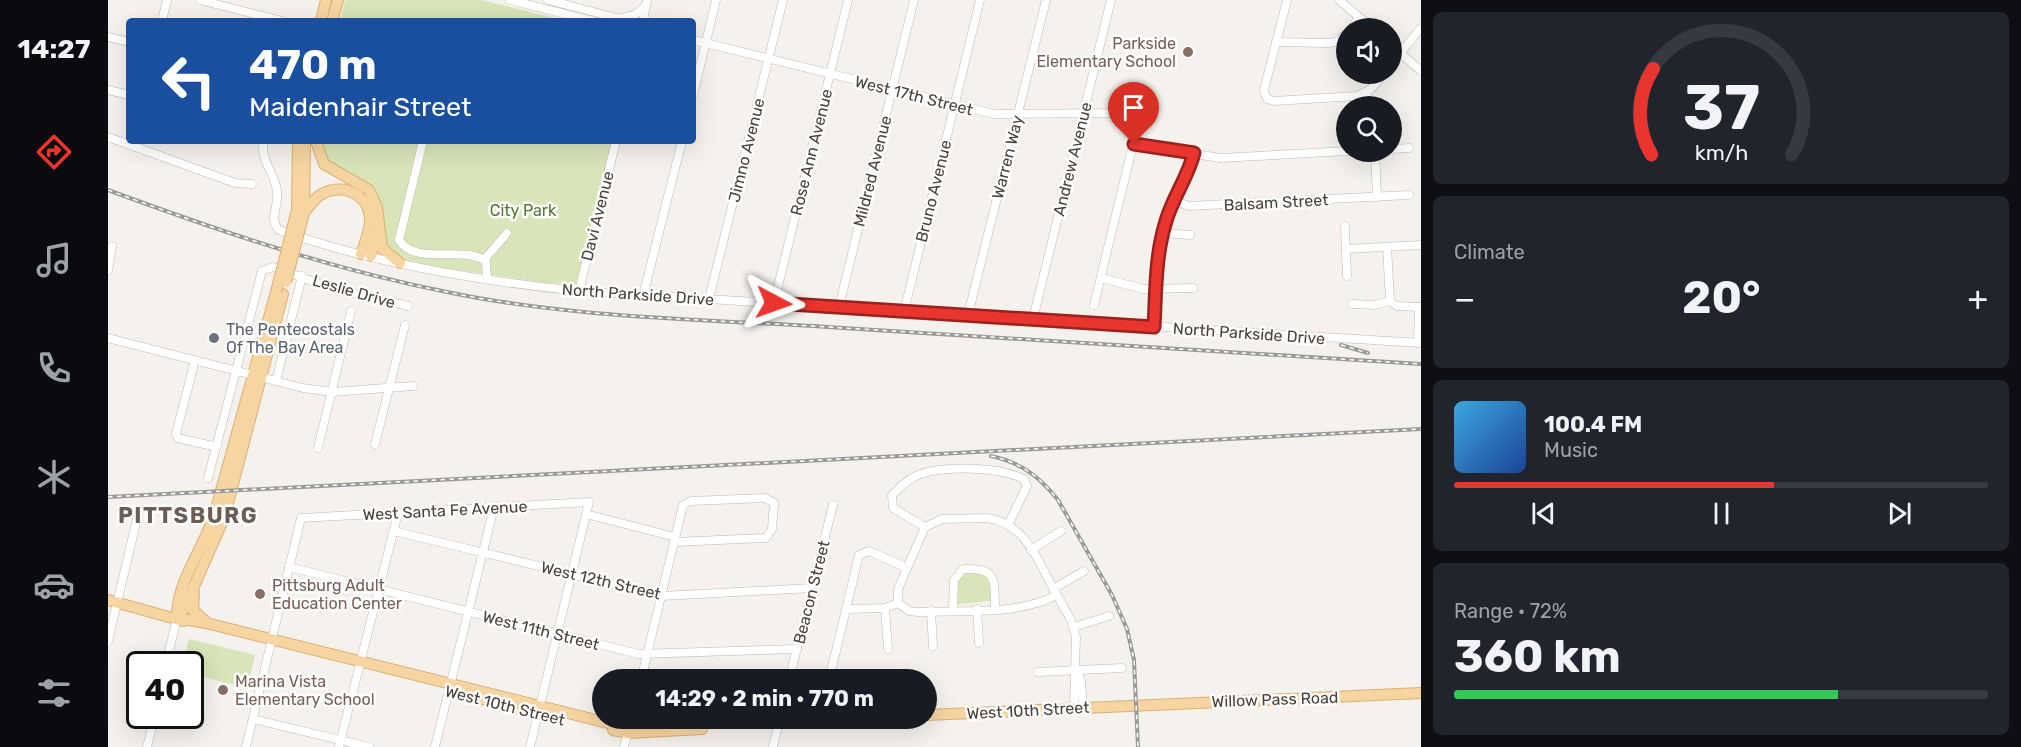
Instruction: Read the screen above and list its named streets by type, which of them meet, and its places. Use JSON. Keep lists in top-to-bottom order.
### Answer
{
  "streets": {
    "main road": ["Willow Pass Road", "West 10th Street"],
    "street": [
      "West 17th Street",
      "Jimno Avenue",
      "Rose Ann Avenue",
      "Warren Way",
      "Andrew Avenue",
      "Mildred Avenue",
      "Bruno Avenue",
      "Balsam Street",
      "Davi Avenue",
      "Leslie Drive",
      "North Parkside Drive",
      "West Santa Fe Avenue",
      "West 12th Street",
      "Beacon Street",
      "West 11th Street"
    ]
  },
  "crossings": [
    ["West 17th Street", "Jimno Avenue"],
    ["West 17th Street", "Rose Ann Avenue"],
    ["West 17th Street", "Warren Way"],
    ["West 17th Street", "Andrew Avenue"],
    ["West 17th Street", "Mildred Avenue"],
    ["West 17th Street", "Bruno Avenue"],
    ["Jimno Avenue", "North Parkside Drive"],
    ["Rose Ann Avenue", "North Parkside Drive"],
    ["Warren Way", "North Parkside Drive"],
    ["Andrew Avenue", "North Parkside Drive"],
    ["Mildred Avenue", "North Parkside Drive"],
    ["Bruno Avenue", "North Parkside Drive"],
    ["Davi Avenue", "North Parkside Drive"],
    ["West Santa Fe Avenue", "West 11th Street"],
    ["West 12th Street", "Beacon Street"],
    ["Beacon Street", "West 11th Street"],
    ["Willow Pass Road", "West 10th Street"]
  ],
  "districts": ["PITTSBURG"],
  "parks": ["City Park"],
  "places": [
    "Parkside Elementary School",
    "The Pentecostals Of The Bay Area",
    "Pittsburg Adult Education Center",
    "Marina Vista Elementary School"
  ],
  "page": {
    "tabs": "14:27",
    "turn": ["470 m", "Maidenhair Street"],
    "tile": [
      "Climate",
      ["Range · 72%", "360 km"]
    ],
    "heat": ["−", "20°", "+"],
    "song": ["100.4 FM", "Music"],
    "limit": "40",
    "trip": "14:29 · 2 min · 770 m",
    "gauge": ["37", "km/h"]
  }
}
